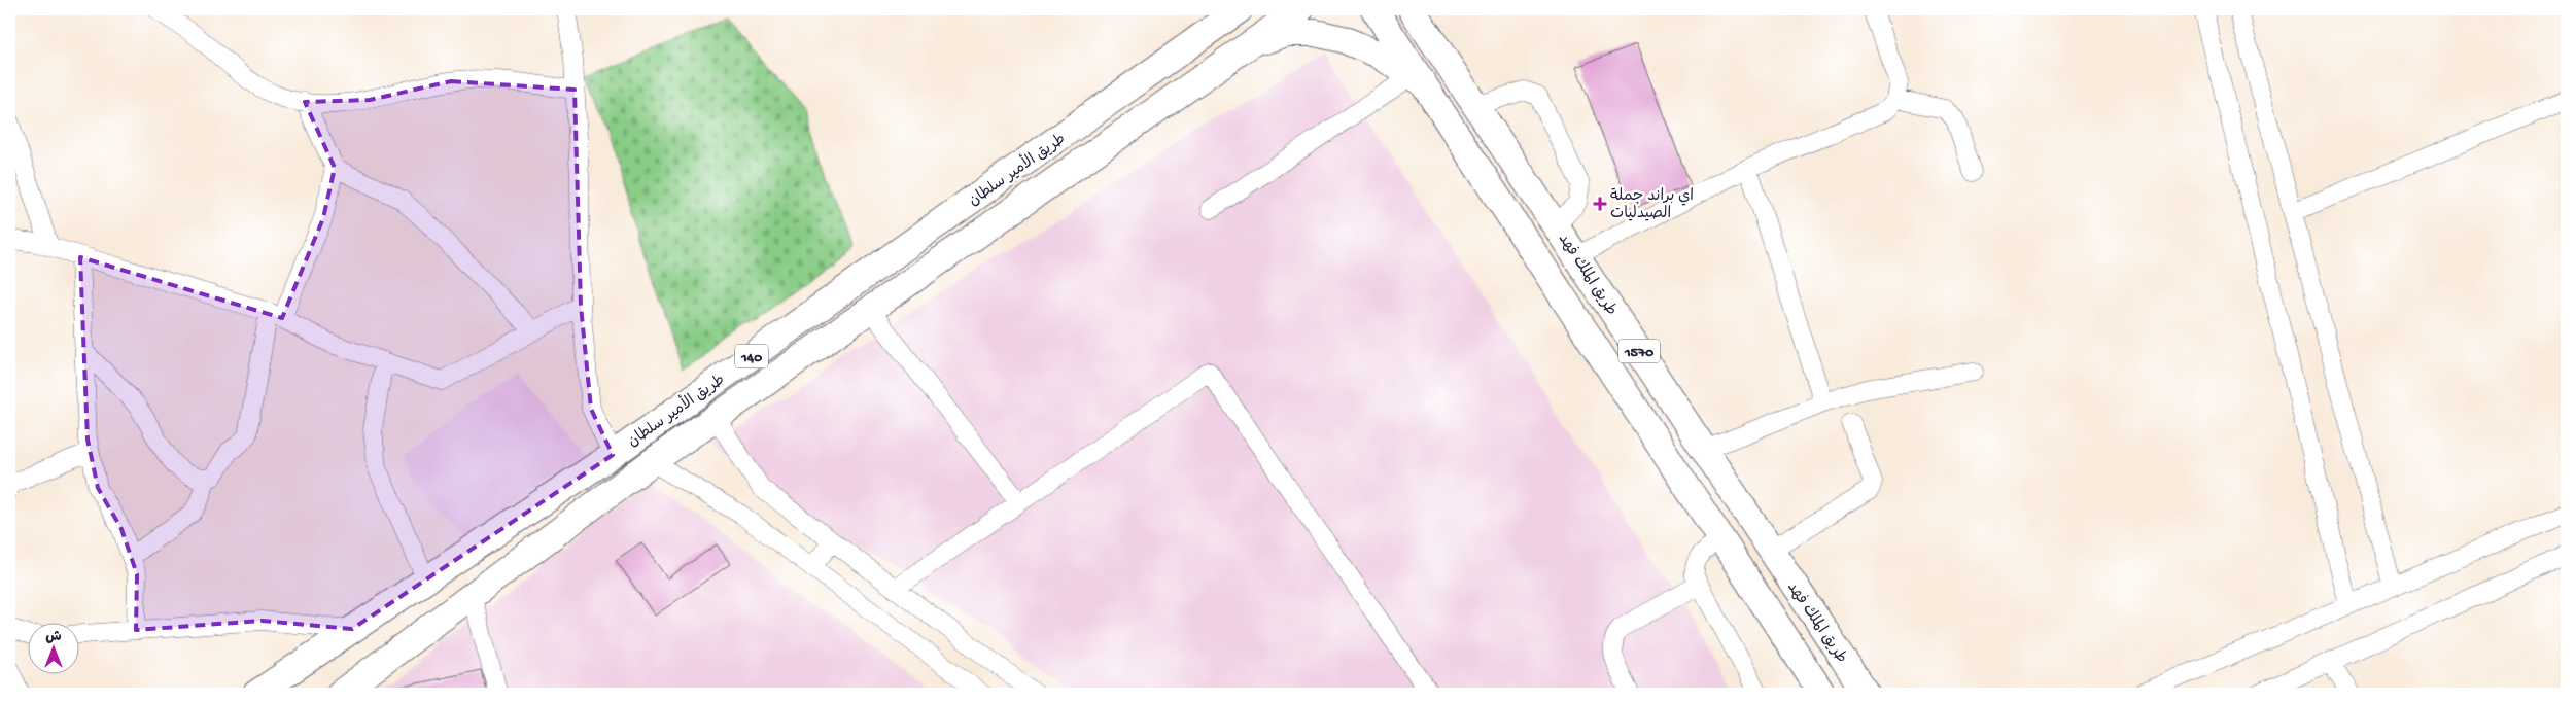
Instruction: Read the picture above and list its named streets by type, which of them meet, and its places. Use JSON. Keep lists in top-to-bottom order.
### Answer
{
  "streets": {
    "highway": [
      "طريق الأمير سلطان",
      "طريق الملك فهد",
      "1570",
      "140"
    ]
  },
  "places": {
    "health": ["اي براند جملة الصيدليات"]
  },
  "north": "top"
}
